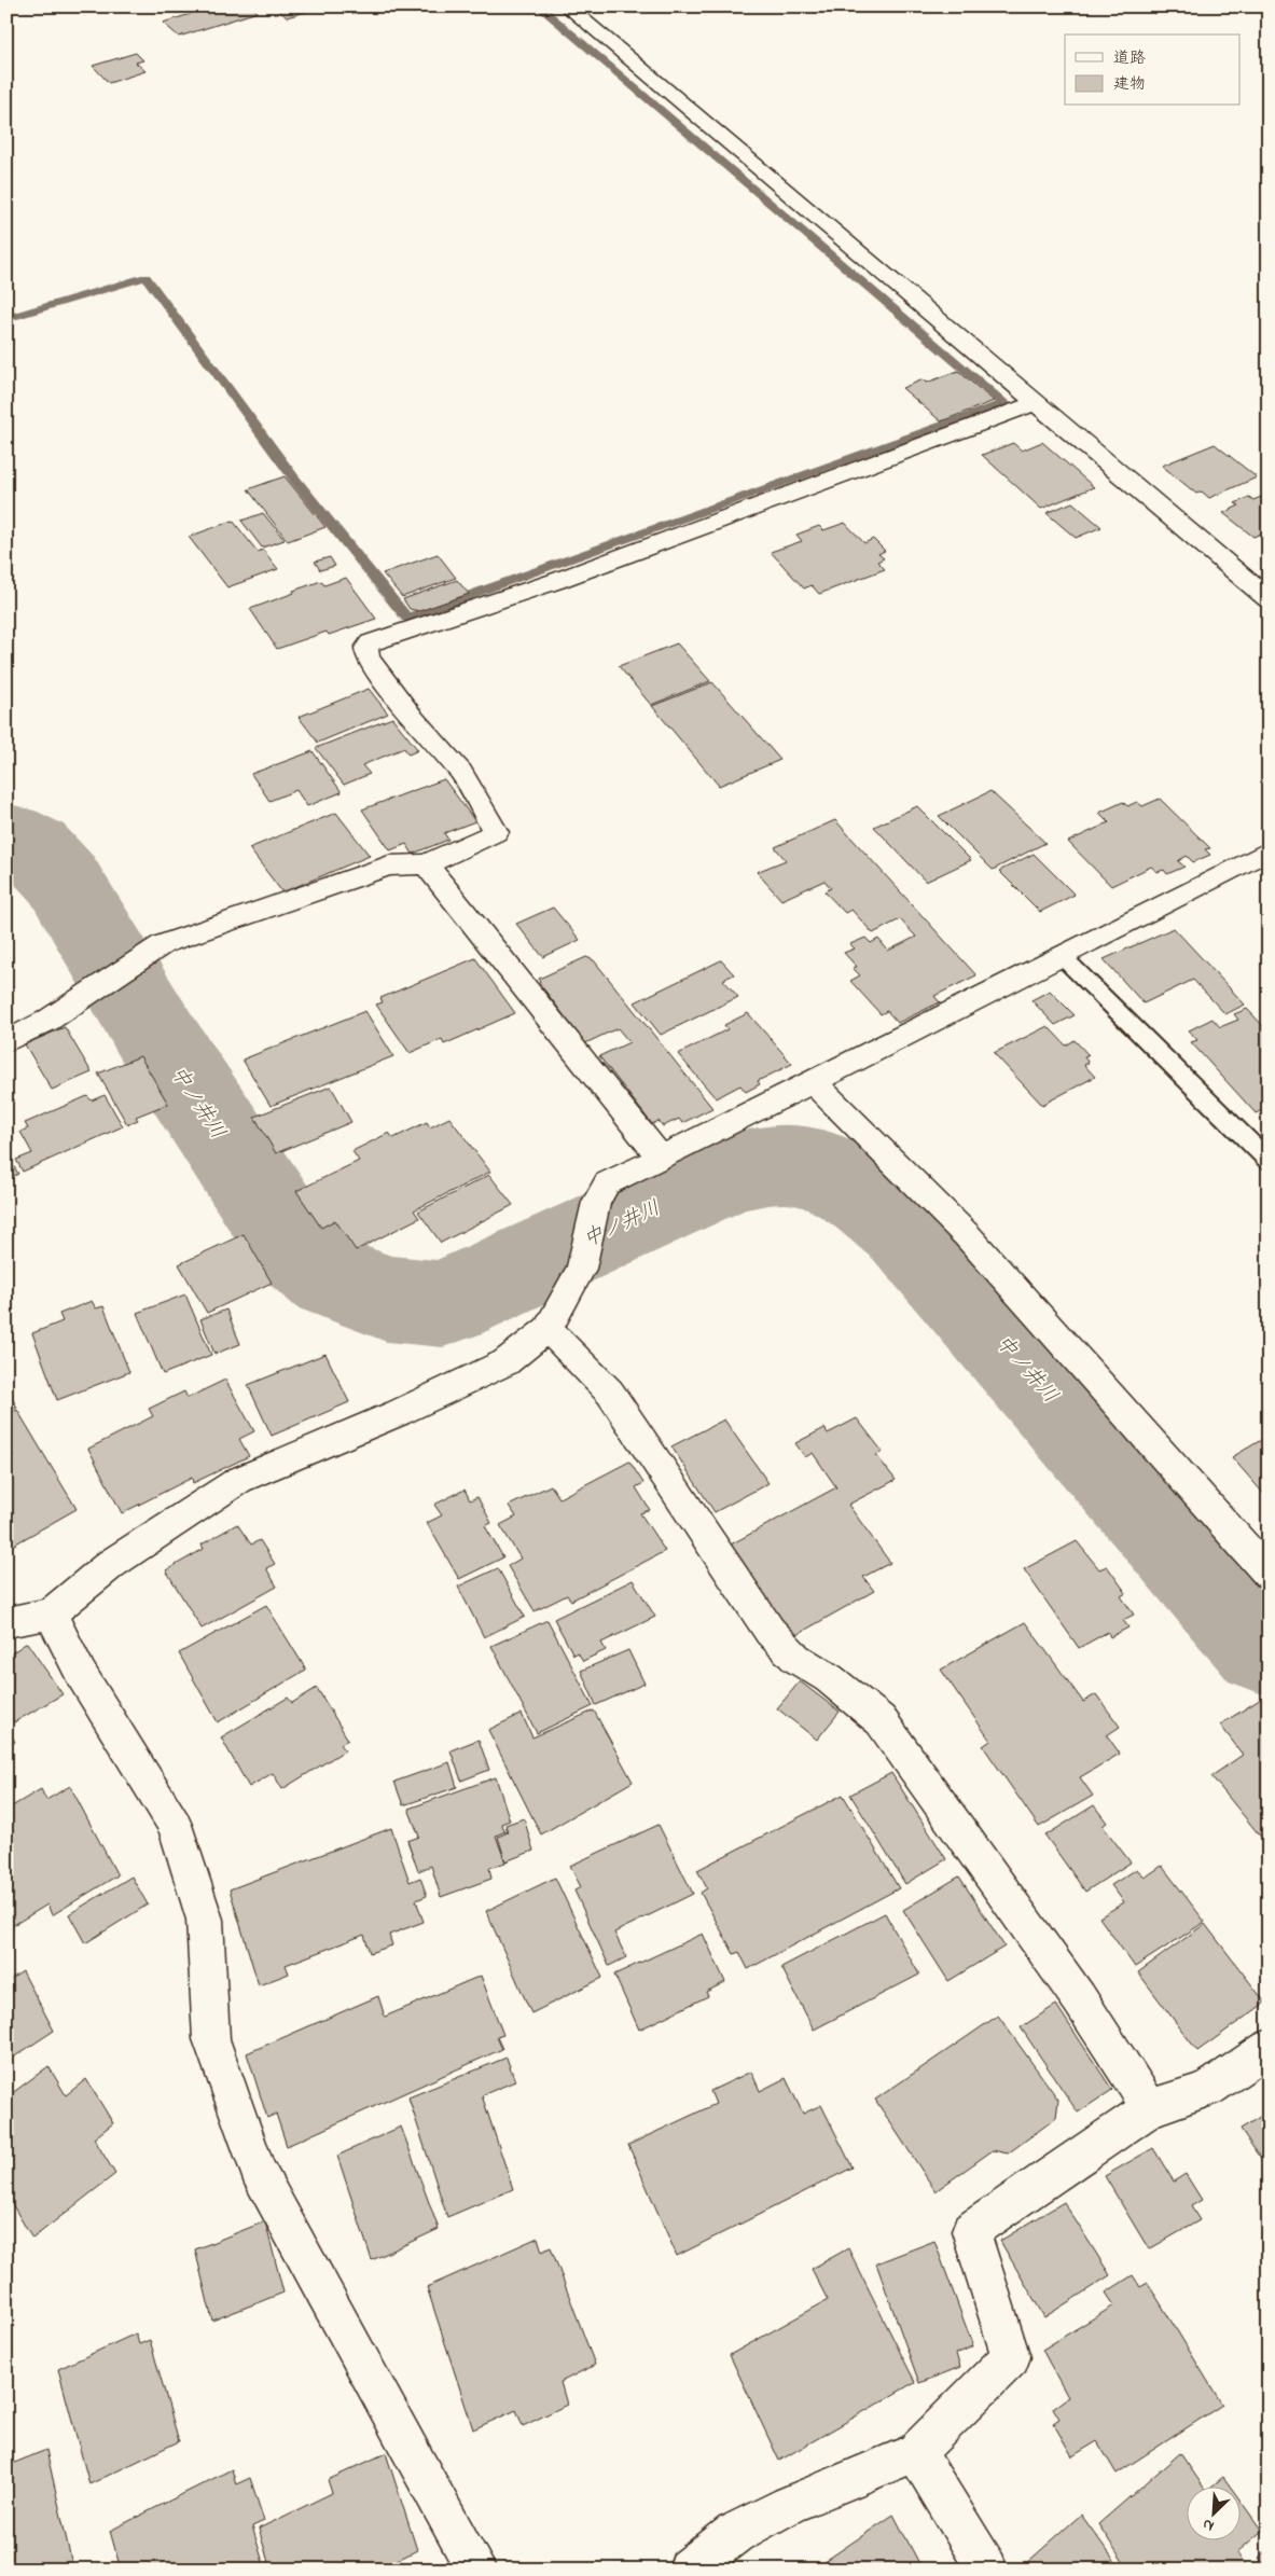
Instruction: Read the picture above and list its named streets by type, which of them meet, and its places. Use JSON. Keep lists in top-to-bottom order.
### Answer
{
  "water": ["中ノ井川"],
  "legend": ["道路", "建物"],
  "north": "bottom left"
}
